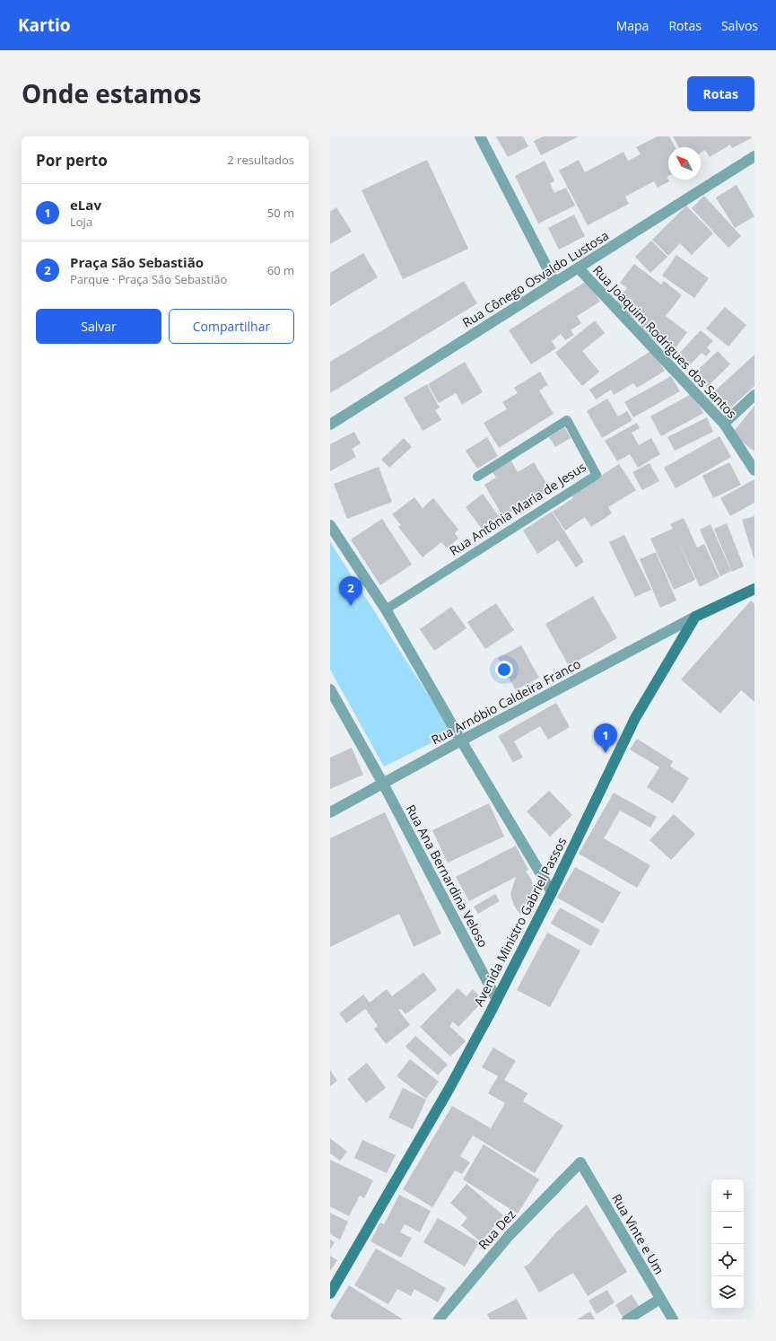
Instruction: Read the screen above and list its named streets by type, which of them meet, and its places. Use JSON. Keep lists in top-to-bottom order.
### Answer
{
  "streets": {
    "main road": ["Avenida Ministro Gabriel Passos"],
    "street": [
      "Rua Cônego Osvaldo Lustosa",
      "Rua Joaquim Rodrigues dos Santos",
      "Rua Arnóbio Caldeira Franco",
      "Rua Ana Bernardina Veloso",
      "Rua Dez",
      "Rua Vinte e Um"
    ],
    "lane": ["Rua Antônia Maria de Jesus"]
  },
  "crossings": [
    ["Rua Cônego Osvaldo Lustosa", "Rua Joaquim Rodrigues dos Santos"],
    ["Rua Arnóbio Caldeira Franco", "Rua Ana Bernardina Veloso"],
    ["Rua Arnóbio Caldeira Franco", "Avenida Ministro Gabriel Passos"],
    ["Rua Ana Bernardina Veloso", "Avenida Ministro Gabriel Passos"],
    ["Rua Dez", "Rua Vinte e Um"]
  ],
  "north": "top left",
  "page": {
    "header": "Kartio",
    "nav": ["Mapa", "Rotas", "Salvos"],
    "title": "Onde estamos",
    "buttons": [
      "Rotas",
      ["Salvar", "Compartilhar"]
    ],
    "heading": ["Por perto", "2 resultados"],
    "list": [
      {
        "mark": "1",
        "name": "eLav",
        "note": "Loja",
        "value": "50 m"
      },
      {
        "mark": "2",
        "name": "Praça São Sebastião",
        "note": "Parque · Praça São Sebastião",
        "value": "60 m"
      }
    ],
    "pins": ["2", "1"],
    "map_buttons": ["+", "−"]
  }
}
